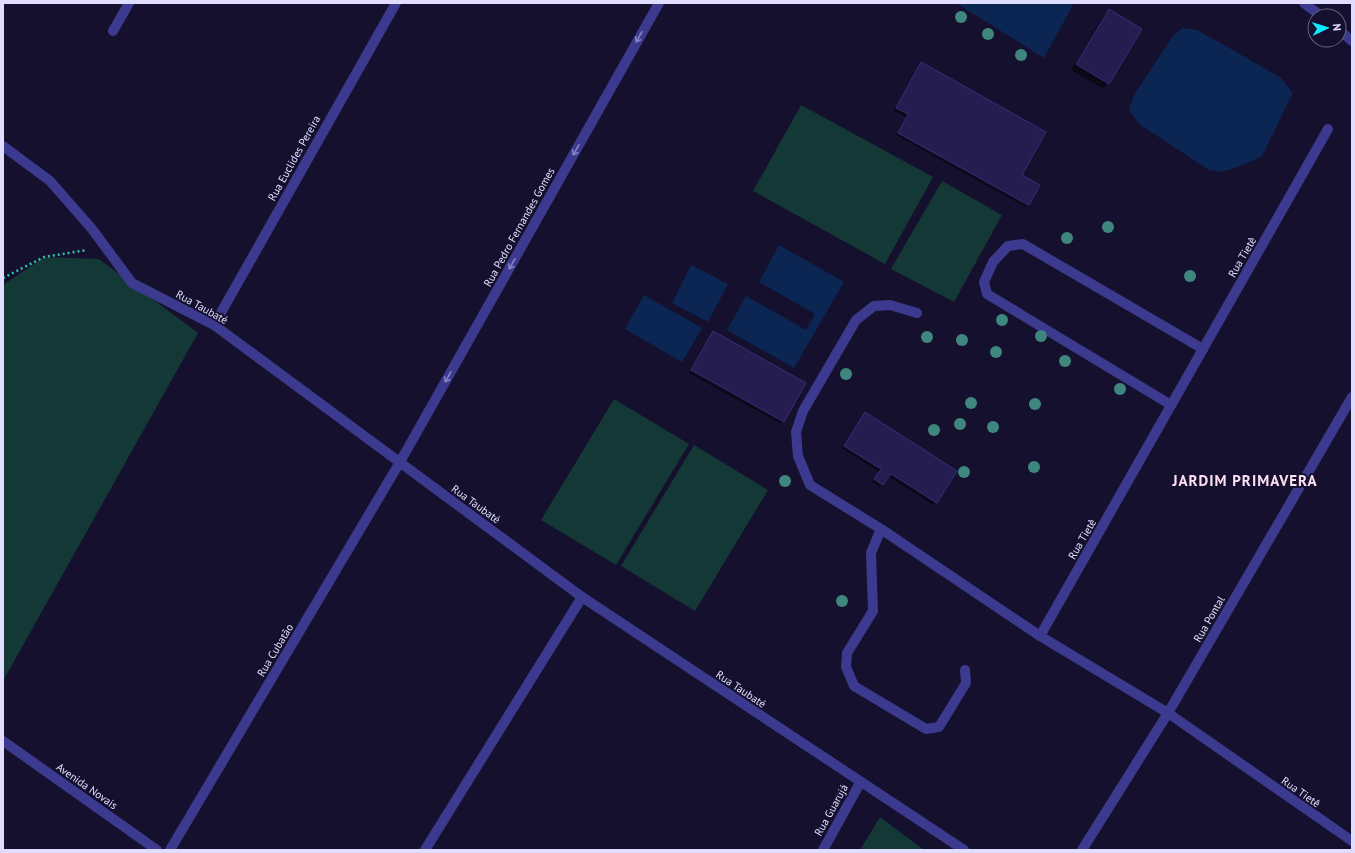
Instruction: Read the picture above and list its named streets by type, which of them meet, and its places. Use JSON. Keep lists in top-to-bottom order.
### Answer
{
  "streets": {
    "street": [
      "Rua Euclides Pereira",
      "Rua Pedro Fernandes Gomes",
      "Rua Tietê",
      "Rua Taubaté",
      "Rua Pontal",
      "Rua Cubatão",
      "Avenida Novais",
      "Rua Guarujá"
    ]
  },
  "crossings": [
    ["Rua Euclides Pereira", "Rua Taubaté"],
    ["Rua Pedro Fernandes Gomes", "Rua Taubaté"],
    ["Rua Pedro Fernandes Gomes", "Rua Cubatão"],
    ["Rua Tietê", "Rua Pontal"],
    ["Rua Taubaté", "Rua Cubatão"],
    ["Rua Taubaté", "Rua Guarujá"]
  ],
  "one_way": ["Rua Pedro Fernandes Gomes"],
  "districts": ["JARDIM PRIMAVERA"],
  "north": "right"
}
